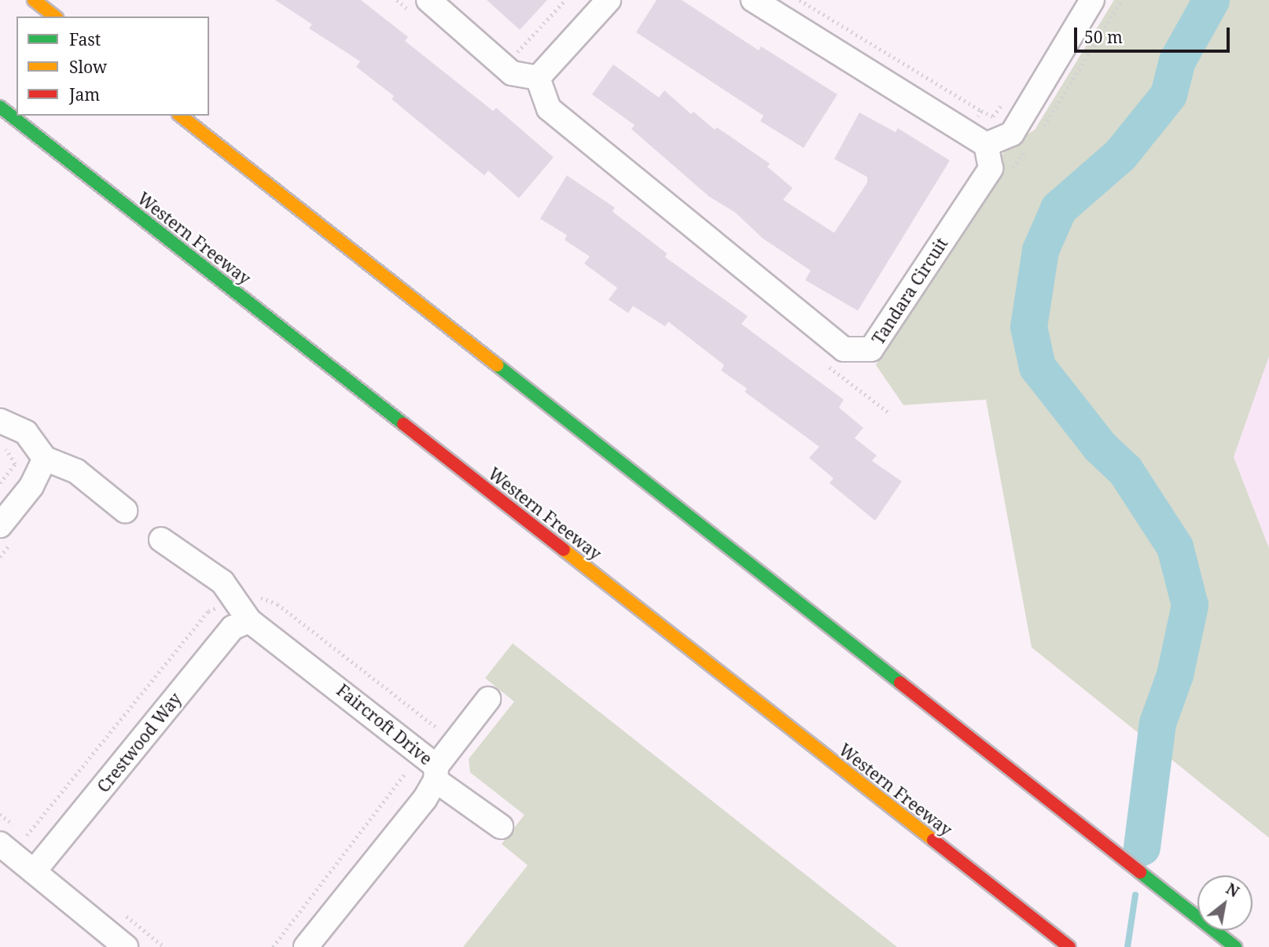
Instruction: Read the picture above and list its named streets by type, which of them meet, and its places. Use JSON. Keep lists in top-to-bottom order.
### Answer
{
  "streets": {
    "highway": ["Western Freeway"],
    "street": ["Tandara Circuit", "Faircroft Drive", "Crestwood Way"]
  },
  "crossings": [
    ["Faircroft Drive", "Crestwood Way"]
  ],
  "legend": ["Fast", "Slow", "Jam"],
  "scale_bar": "50 m",
  "north": "top right"
}
